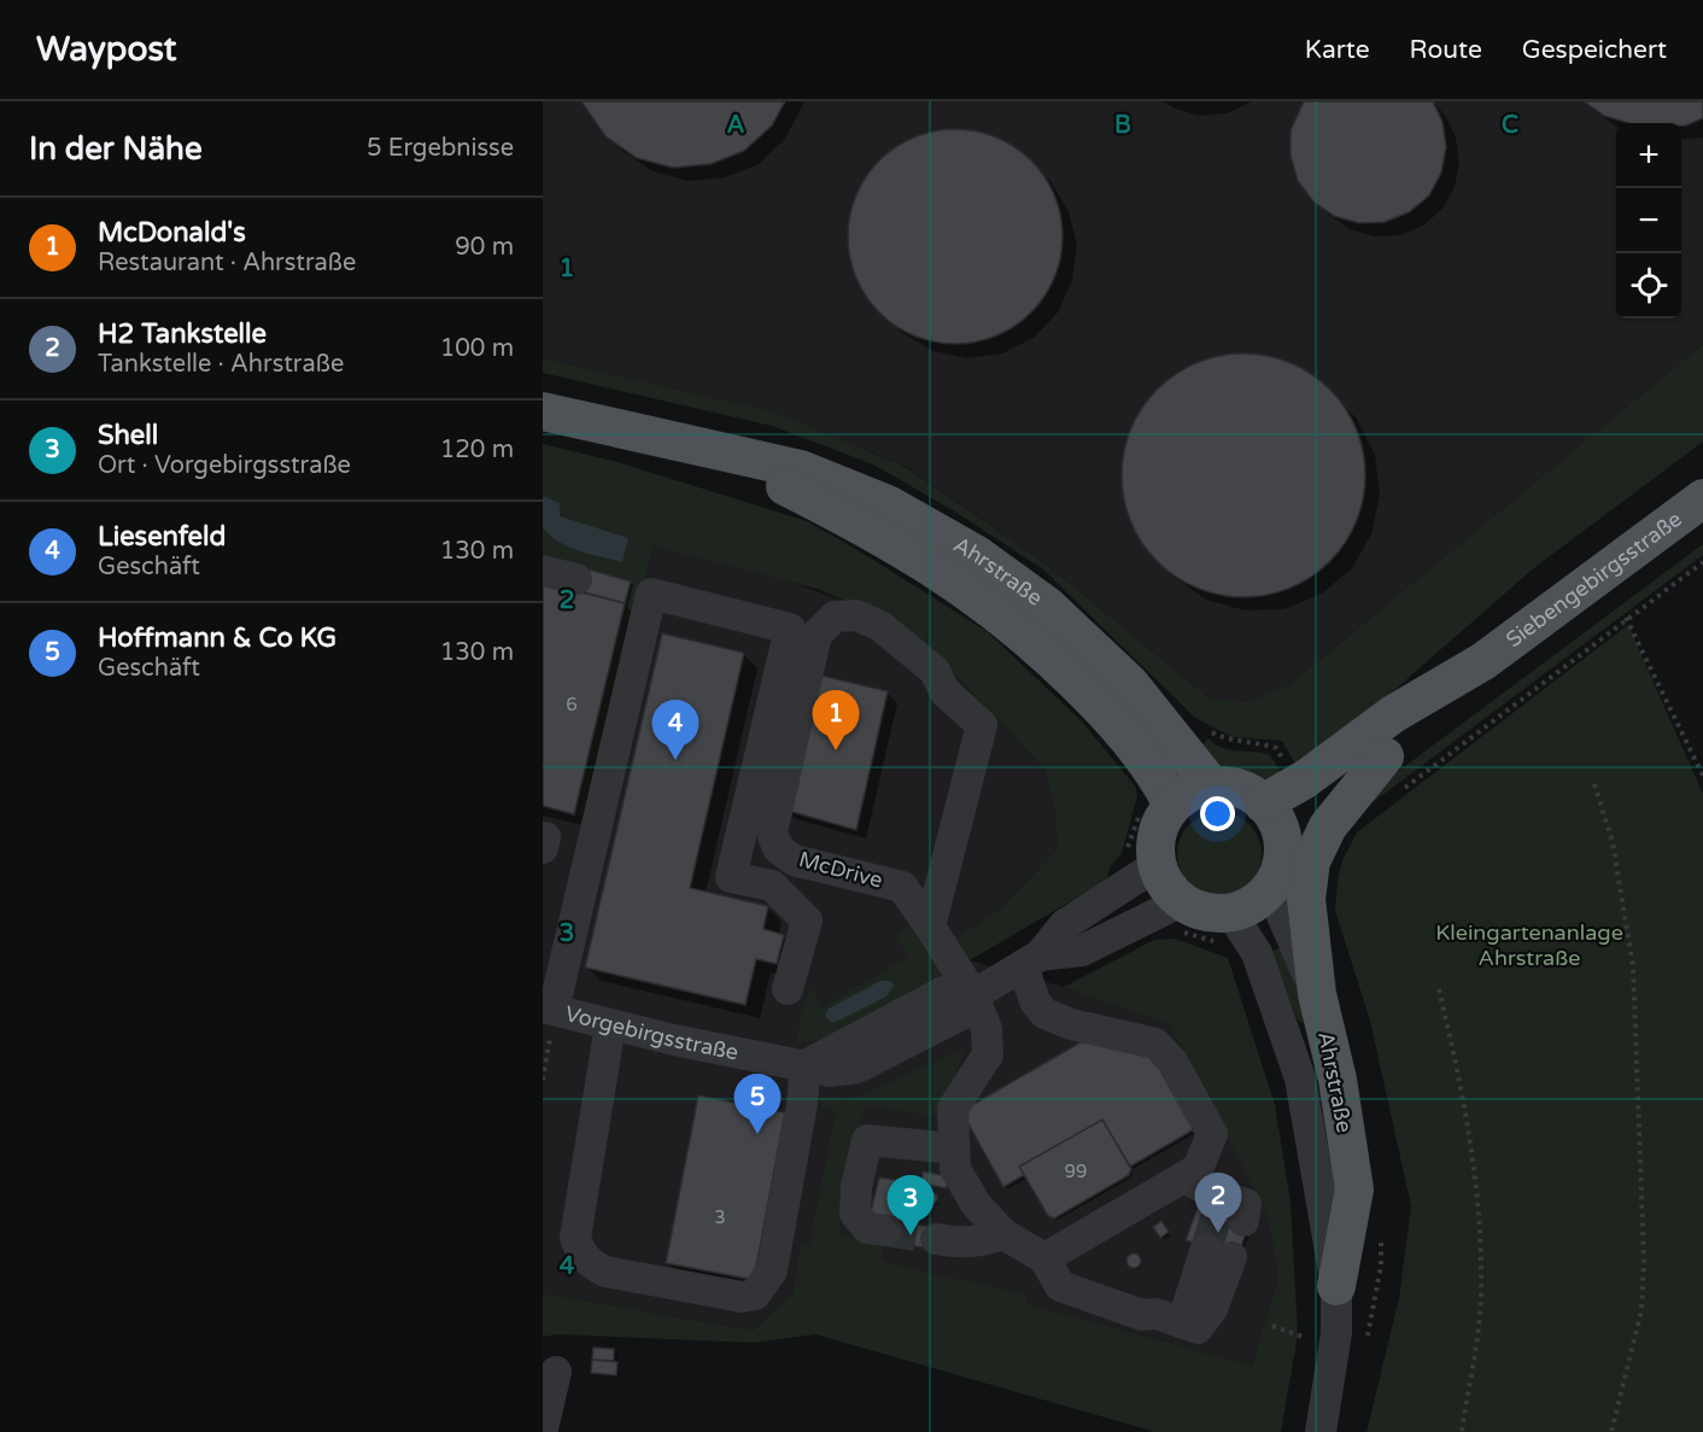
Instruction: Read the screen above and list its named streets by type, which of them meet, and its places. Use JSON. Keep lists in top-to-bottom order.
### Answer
{
  "streets": {
    "main road": ["Ahrstraße", "Siebengebirgsstraße"],
    "street": ["McDrive", "Vorgebirgsstraße"]
  },
  "crossings": [
    ["Ahrstraße", "Siebengebirgsstraße"],
    ["Ahrstraße", "Vorgebirgsstraße"],
    ["Siebengebirgsstraße", "Vorgebirgsstraße"]
  ],
  "parks": ["Kleingartenanlage Ahrstraße"],
  "house_numbers": ["6", "99", "3"],
  "page": {
    "header": "Waypost",
    "nav": ["Karte", "Route", "Gespeichert"],
    "heading": ["In der Nähe", "5 Ergebnisse"],
    "map_buttons": ["+", "−"],
    "list": [
      {
        "mark": "1",
        "name": "McDonald's",
        "note": "Restaurant · Ahrstraße",
        "value": "90 m"
      },
      {
        "mark": "2",
        "name": "H2 Tankstelle",
        "note": "Tankstelle · Ahrstraße",
        "value": "100 m"
      },
      {
        "mark": "3",
        "name": "Shell",
        "note": "Ort · Vorgebirgsstraße",
        "value": "120 m"
      },
      {
        "mark": "4",
        "name": "Liesenfeld",
        "note": "Geschäft",
        "value": "130 m"
      },
      {
        "mark": "5",
        "name": "Hoffmann & Co KG",
        "note": "Geschäft",
        "value": "130 m"
      }
    ],
    "pins": [
      "1",
      "4",
      "5",
      "2",
      "3"
    ]
  },
  "grid": {
    "columns": ["A", "B", "C"],
    "rows": [
      "1",
      "2",
      "3",
      "4"
    ]
  }
}
